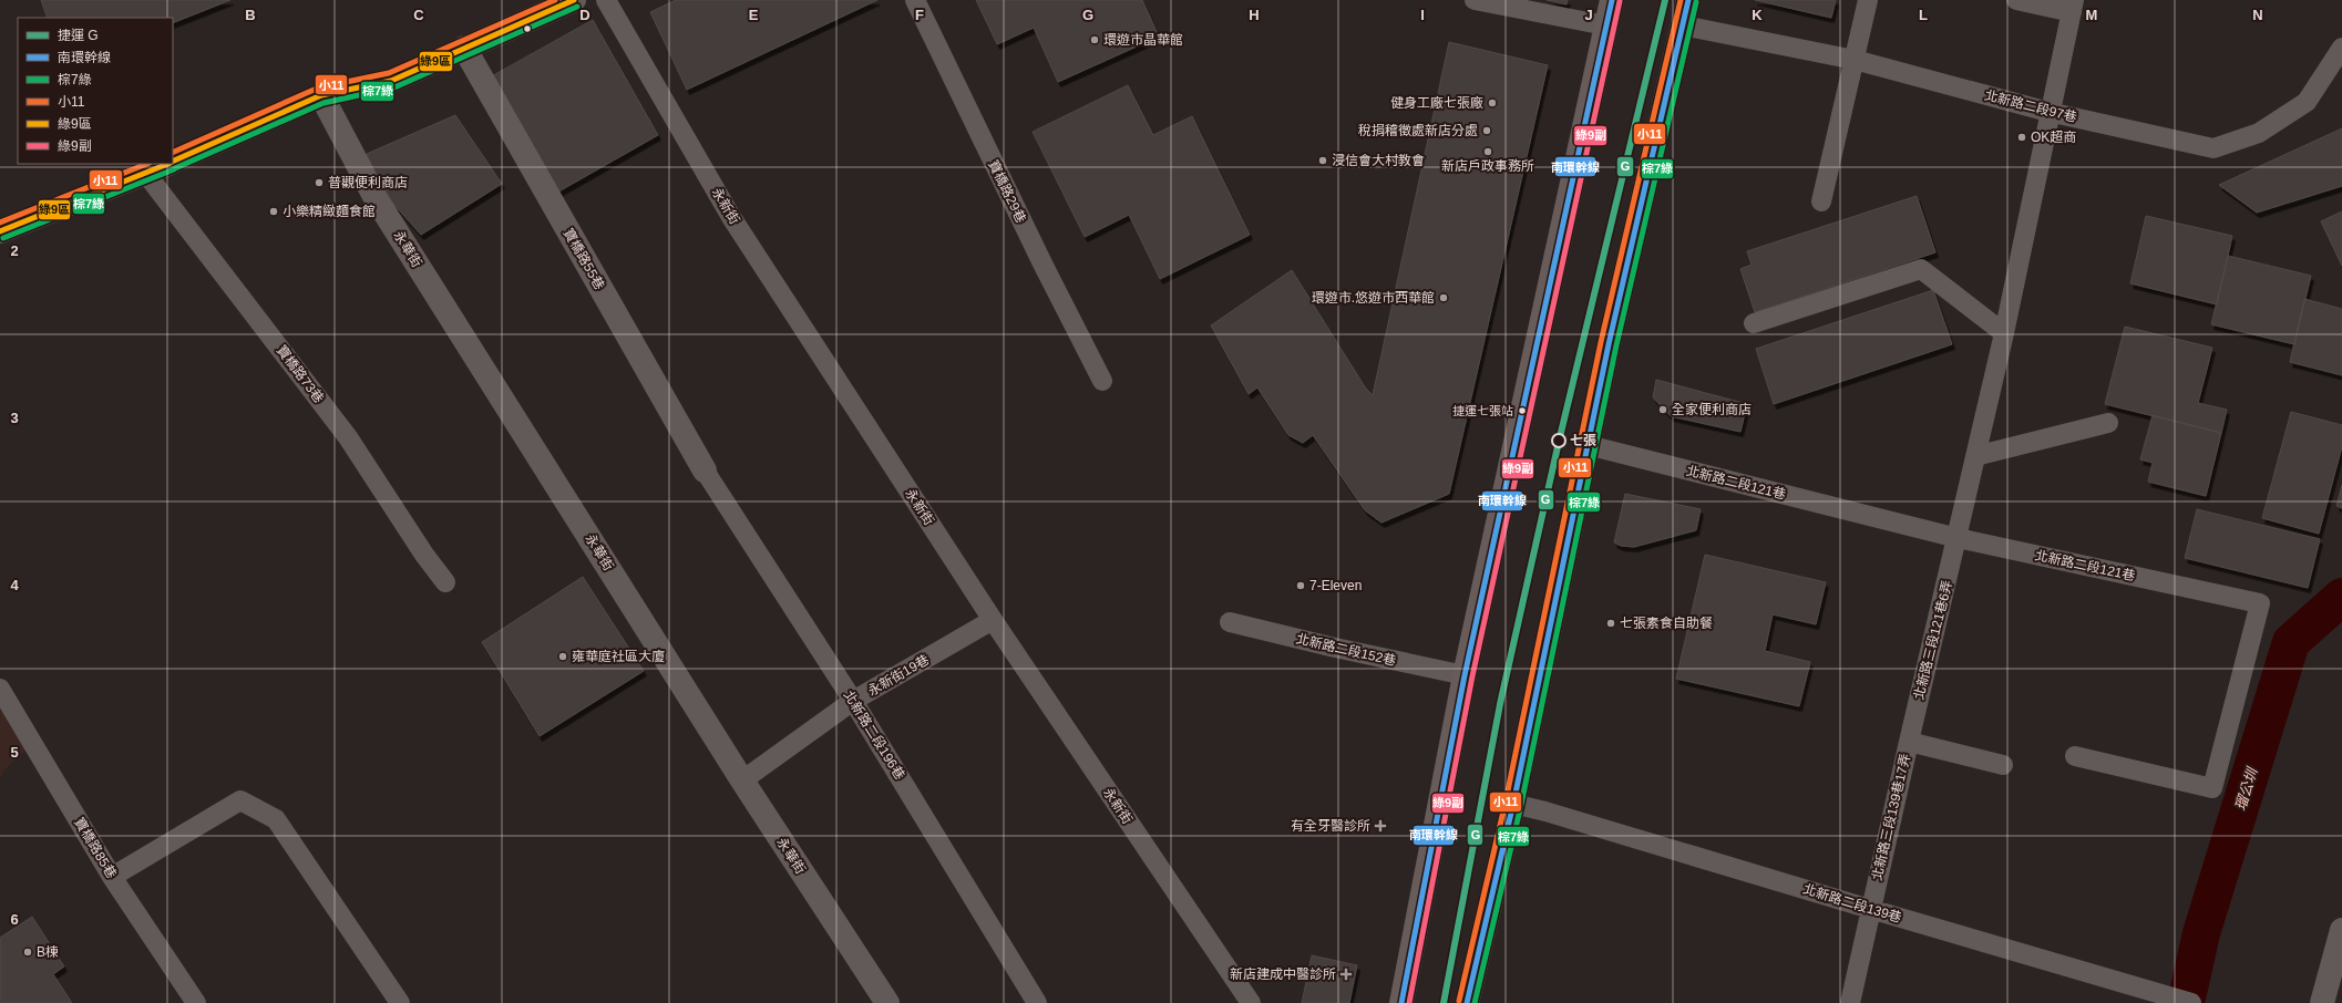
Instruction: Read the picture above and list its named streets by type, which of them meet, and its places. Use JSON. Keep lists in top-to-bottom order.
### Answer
{
  "streets": {
    "street": ["永華街", "寶橋路55巷"],
    "lane": [
      "北新路二段97巷",
      "寶橋路29巷",
      "永新街",
      "寶橋路73巷",
      "北新路二段121巷",
      "北新路三段121巷6弄",
      "北新路二段152巷",
      "永新街19巷",
      "北新路二段196巷",
      "北新路三段139巷17弄",
      "寶橋路85巷",
      "北新路二段139巷"
    ]
  },
  "crossings": [
    ["北新路二段97巷", "北新路三段121巷6弄"],
    ["永新街", "永新街19巷"],
    ["永華街", "永新街19巷"],
    ["寶橋路55巷", "北新路二段196巷"],
    ["北新路二段121巷", "北新路三段121巷6弄"],
    ["北新路三段121巷6弄", "北新路三段139巷17弄"],
    ["永新街19巷", "北新路二段196巷"],
    ["北新路三段139巷17弄", "北新路二段139巷"]
  ],
  "water": ["瑠公圳"],
  "places": {
    "other": [
      "環遊市晶華館",
      "健身工廠七張廠",
      "稅捐稽徵處新店分處",
      "OK超商",
      "新店戶政事務所",
      "浸信會大村教會",
      "普觀便利商店",
      "小樂精緻麵食館",
      "環遊市.悠遊市西華館",
      "全家便利商店",
      "捷運七張站",
      "七張",
      "7-Eleven",
      "七張素食自助餐",
      "雍華庭社區大廈",
      "B棟"
    ],
    "health": ["有全牙醫診所", "新店建成中醫診所"]
  },
  "lines": [
    "metro line G",
    "transit line 南環幹線",
    "transit line 小11",
    "transit line 綠9區",
    "transit line 綠9副",
    "transit line 棕7綠"
  ],
  "legend": [
    "捷運 G",
    "南環幹線",
    "棕7綠",
    "小11",
    "綠9區",
    "綠9副"
  ],
  "grid": {
    "columns": [
      "B",
      "C",
      "D",
      "E",
      "F",
      "G",
      "H",
      "I",
      "J",
      "K",
      "L",
      "M",
      "N"
    ],
    "rows": [
      "2",
      "3",
      "4",
      "5",
      "6"
    ]
  }
}
